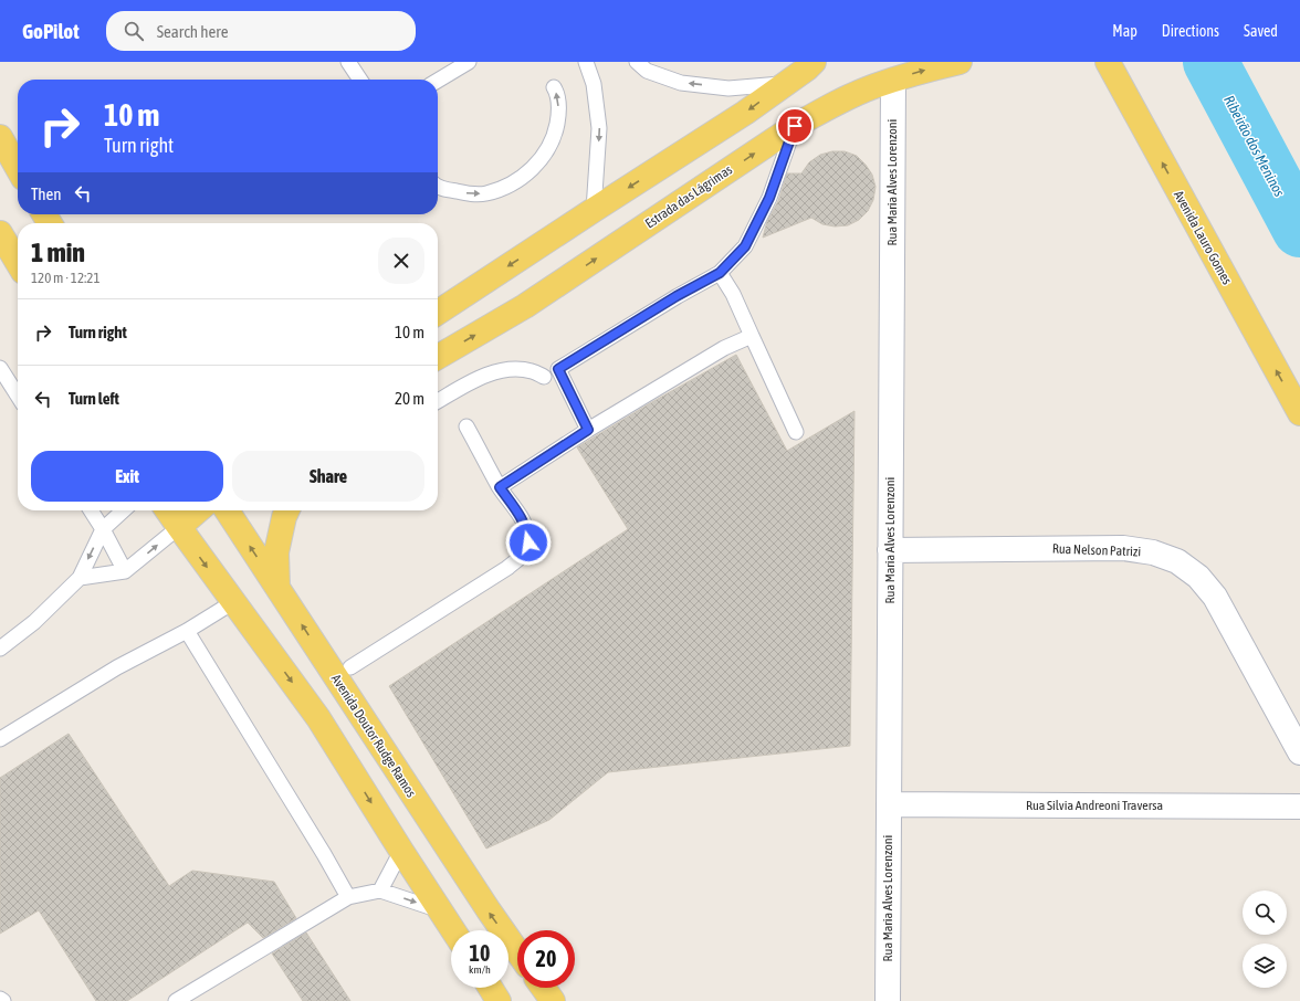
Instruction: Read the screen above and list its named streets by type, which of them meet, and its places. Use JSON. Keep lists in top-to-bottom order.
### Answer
{
  "streets": {
    "main road": ["Estrada das Lágrimas", "Avenida Lauro Gomes", "Avenida Doutor Rudge Ramos"],
    "street": ["Rua Maria Alves Lorenzoni", "Rua Nelson Patrizi", "Rua Silvia Andreoni Traversa"]
  },
  "crossings": [
    ["Rua Maria Alves Lorenzoni", "Estrada das Lágrimas"],
    ["Rua Maria Alves Lorenzoni", "Rua Nelson Patrizi"],
    ["Rua Maria Alves Lorenzoni", "Rua Silvia Andreoni Traversa"]
  ],
  "one_way": ["Avenida Lauro Gomes"],
  "water": ["Ribeirão dos Meninos"],
  "page": {
    "header": "GoPilot",
    "search": "Search here",
    "nav": ["Map", "Directions", "Saved"],
    "turn": ["10 m", "Turn right"],
    "then": "Then",
    "heading": ["1 min", "120 m · 12:21"],
    "list": [
      {
        "name": "Turn right",
        "value": "10 m"
      },
      {
        "name": "Turn left",
        "value": "20 m"
      }
    ],
    "buttons": ["Exit", "Share"],
    "speed": "10 km/h",
    "limit": "20"
  }
}
